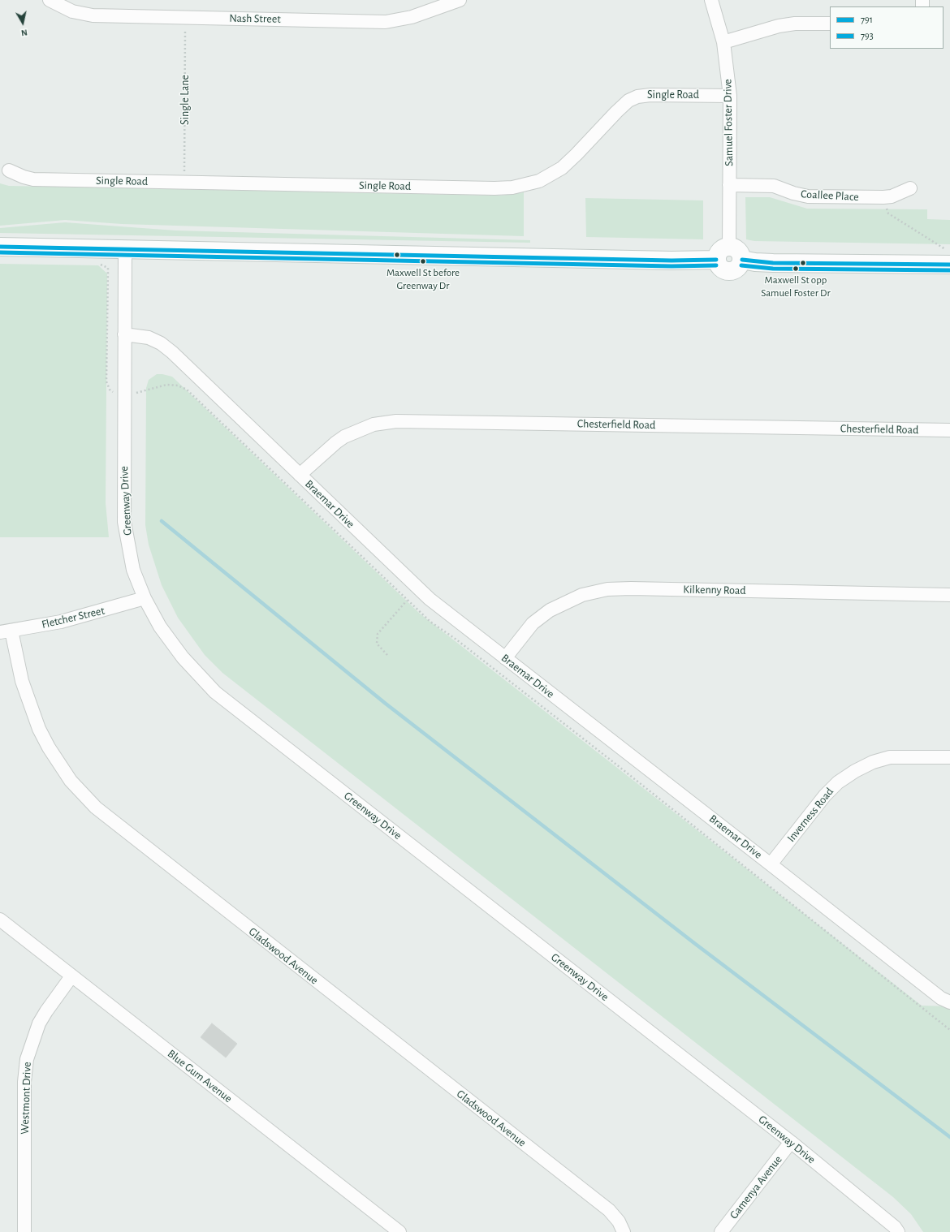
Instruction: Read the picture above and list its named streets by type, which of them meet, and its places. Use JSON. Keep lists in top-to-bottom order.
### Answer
{
  "streets": {
    "street": [
      "Nash Street",
      "Single Road",
      "Samuel Foster Drive",
      "Coallee Place",
      "Chesterfield Road",
      "Greenway Drive",
      "Braemar Drive",
      "Kilkenny Road",
      "Fletcher Street",
      "Inverness Road",
      "Gladswood Avenue",
      "Blue Gum Avenue",
      "Westmont Drive",
      "Gamenya Avenue"
    ],
    "path": ["Single Lane"]
  },
  "crossings": [
    ["Nash Street", "Single Lane"],
    ["Single Road", "Single Lane"],
    ["Single Road", "Samuel Foster Drive"],
    ["Samuel Foster Drive", "Coallee Place"],
    ["Chesterfield Road", "Braemar Drive"],
    ["Greenway Drive", "Braemar Drive"],
    ["Greenway Drive", "Fletcher Street"],
    ["Greenway Drive", "Gamenya Avenue"],
    ["Braemar Drive", "Kilkenny Road"],
    ["Braemar Drive", "Inverness Road"],
    ["Fletcher Street", "Gladswood Avenue"],
    ["Blue Gum Avenue", "Westmont Drive"]
  ],
  "places": ["Maxwell St before Greenway Dr", "Maxwell St opp Samuel Foster Dr"],
  "lines": ["transit line 791", "transit line 793"],
  "legend": ["791", "793"],
  "north": "bottom"
}
